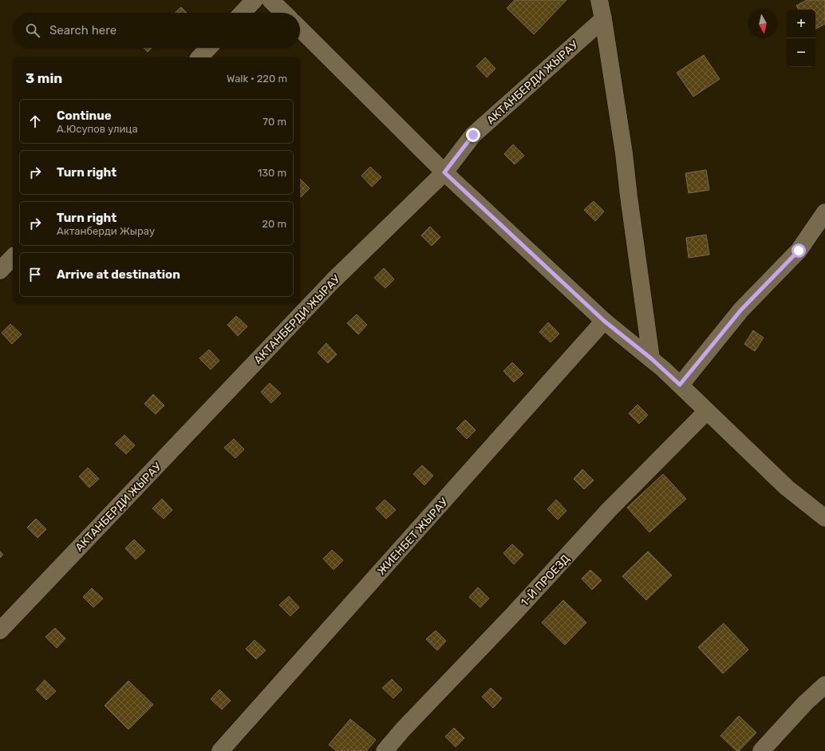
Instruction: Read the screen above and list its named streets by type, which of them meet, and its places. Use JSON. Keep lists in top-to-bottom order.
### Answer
{
  "streets": {
    "street": ["АКТАНБЕРДИ ЖЫРАУ", "ЖИЕНБЕТ ЖЫРАУ", "1-Й ПРОЕЗД"]
  },
  "north": "bottom",
  "page": {
    "map_buttons": ["+", "−"],
    "search": "Search here",
    "heading": ["3 min", "Walk · 220 m"],
    "list": [
      ["Continue", "А.Юсупов улица", "70 m"],
      ["Turn right", "130 m"],
      ["Turn right", "Актанберди Жырау", "20 m"],
      "Arrive at destination"
    ]
  }
}
